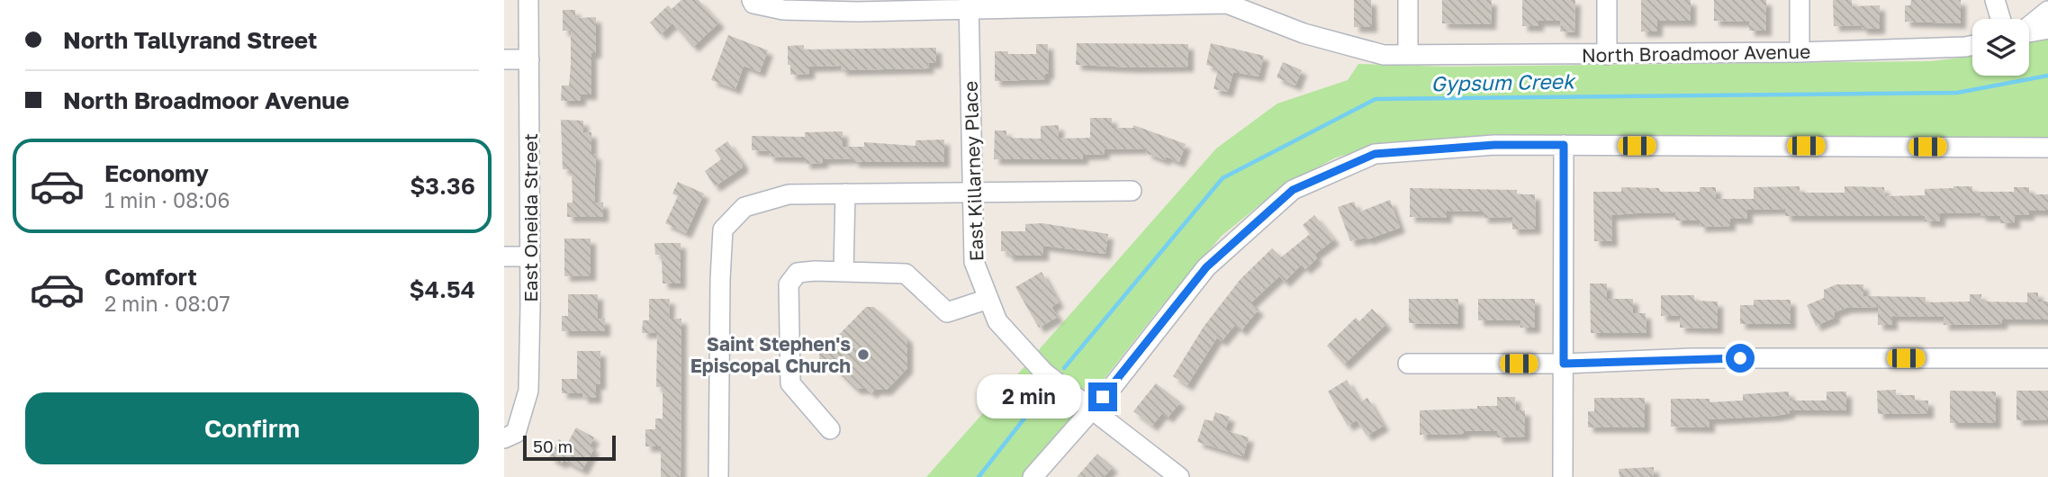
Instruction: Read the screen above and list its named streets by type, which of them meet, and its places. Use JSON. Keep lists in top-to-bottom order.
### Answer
{
  "streets": {
    "street": ["North Broadmoor Avenue", "East Killarney Place", "East Oneida Street"]
  },
  "water": ["Gypsum Creek"],
  "places": ["Saint Stephen's Episcopal Church"],
  "scale_bar": "50 m",
  "page": {
    "banner": ["North Tallyrand Street", "North Broadmoor Avenue"],
    "list": [
      {
        "name": "Economy",
        "note": "1 min · 08:06",
        "value": "$3.36"
      },
      {
        "name": "Comfort",
        "note": "2 min · 08:07",
        "value": "$4.54"
      }
    ],
    "bubble": "2 min",
    "buttons": "Confirm",
    "scale": "50 m"
  }
}
